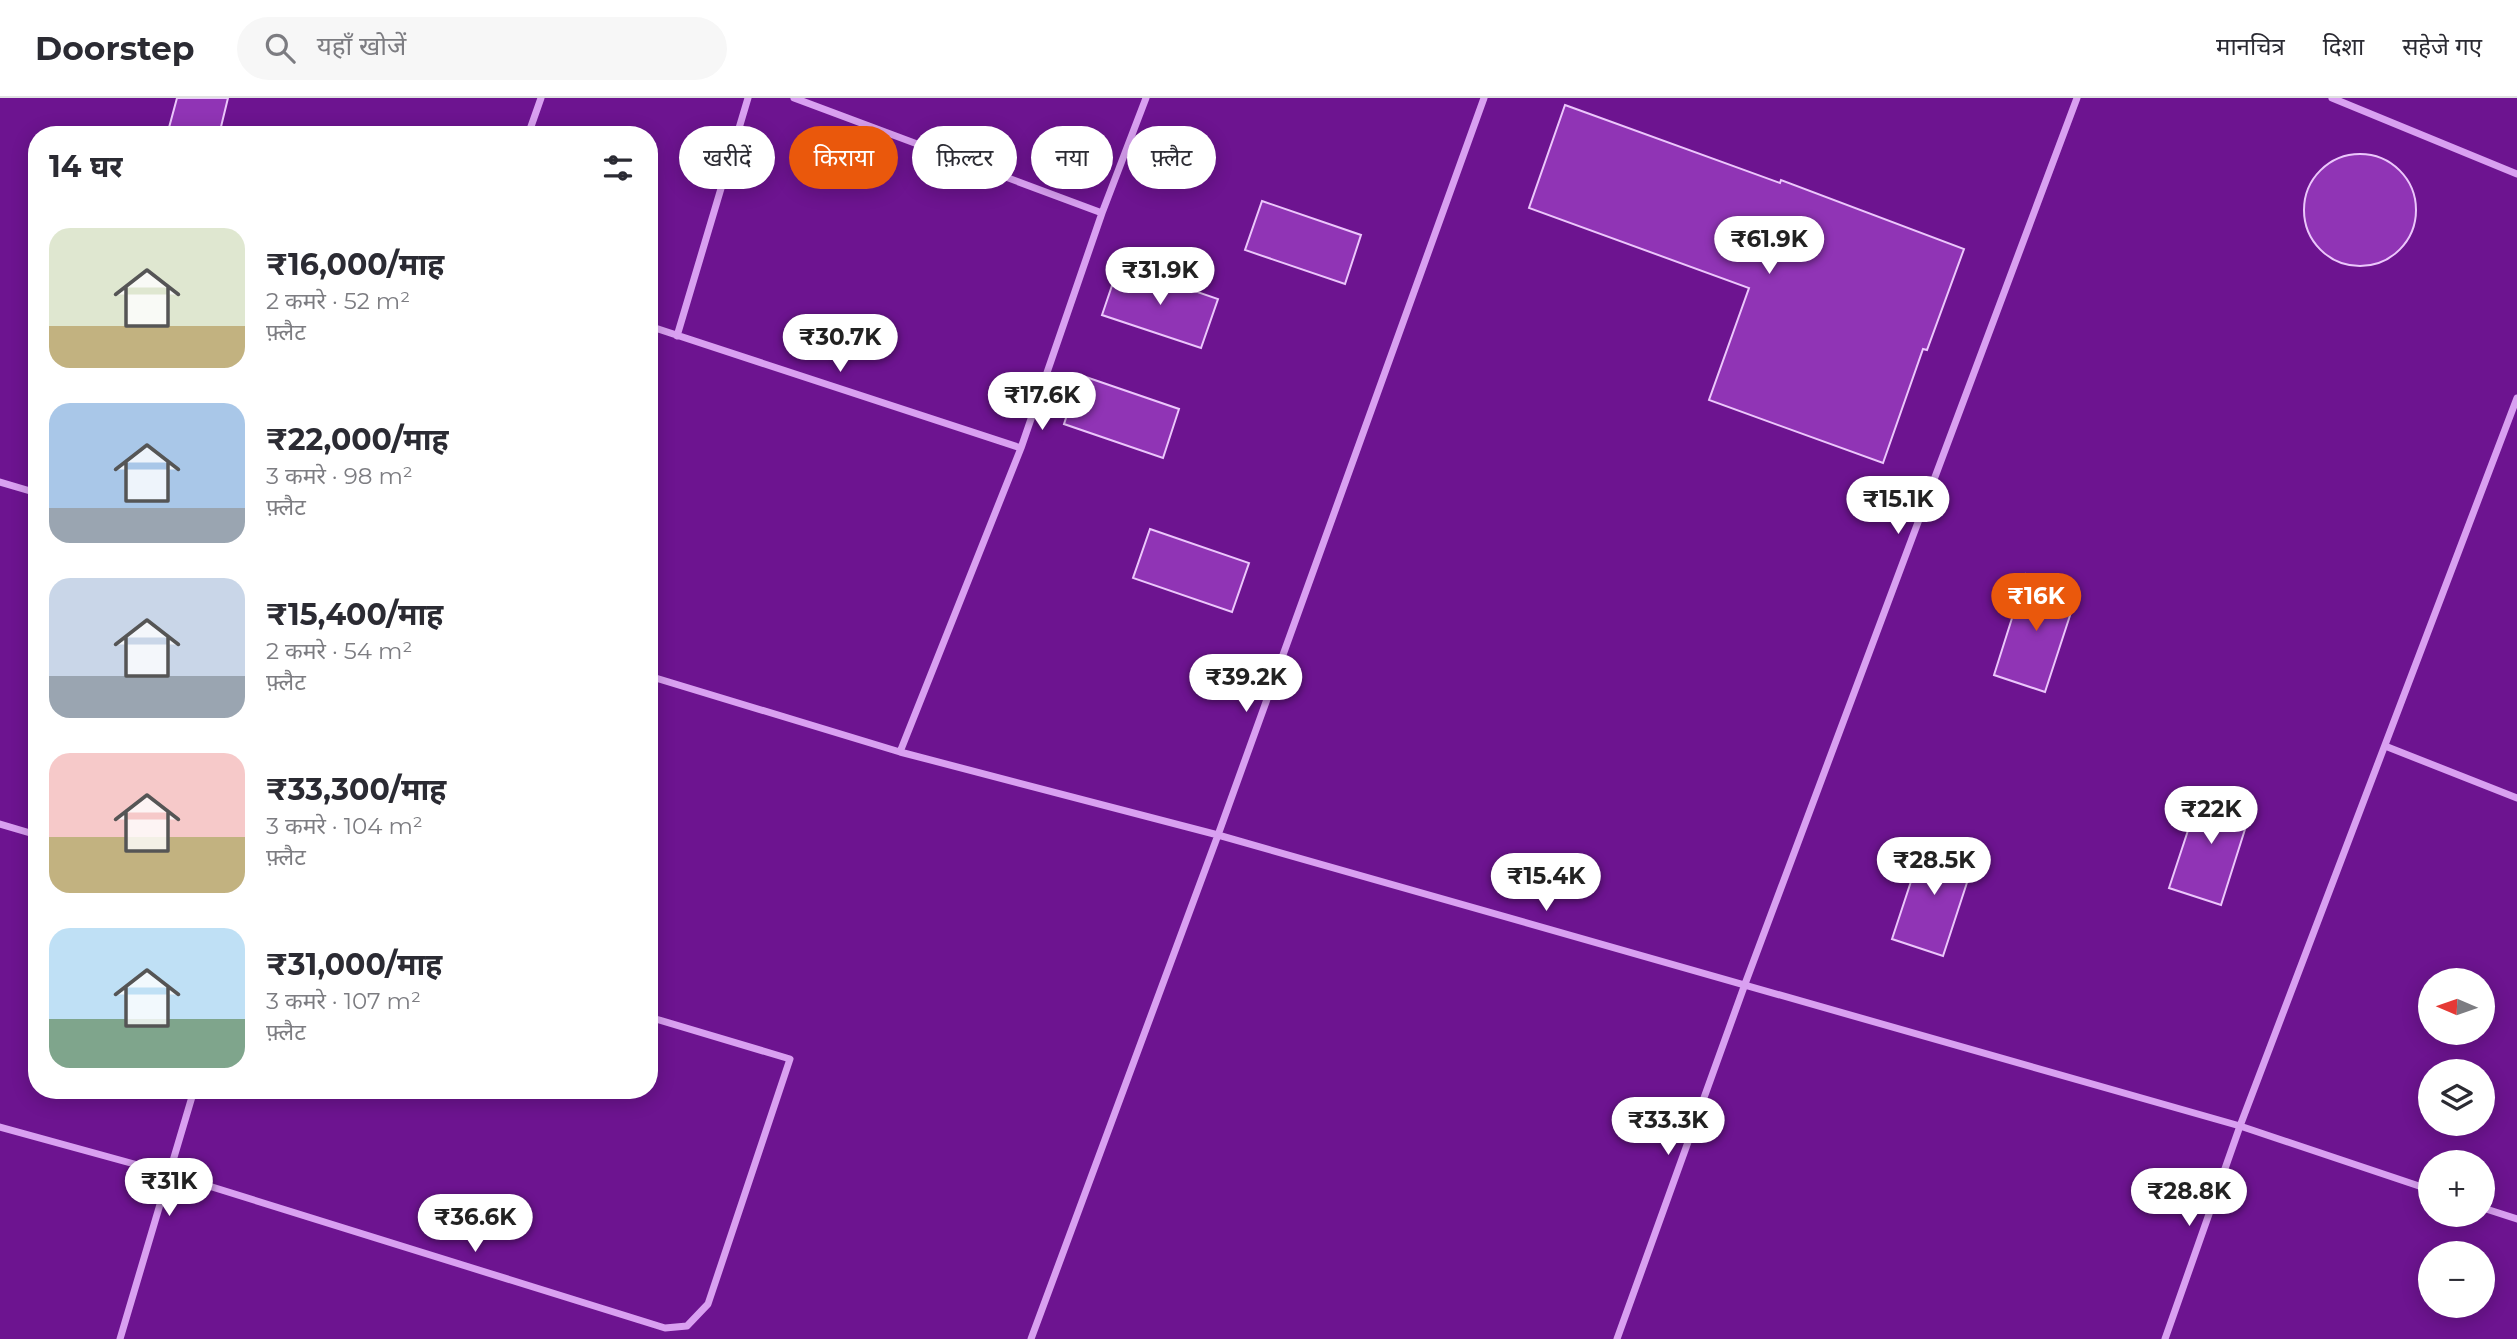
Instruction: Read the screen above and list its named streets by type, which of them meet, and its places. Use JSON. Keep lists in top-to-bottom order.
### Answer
{
  "north": "left",
  "page": {
    "header": "Doorstep",
    "search": "यहाँ खोजें",
    "nav": ["मानचित्र", "दिशा", "सहेजे गए"],
    "chip": [
      "खरीदें",
      "किराया",
      "फ़िल्टर",
      "नया",
      "फ़्लैट"
    ],
    "heading": "14 घर",
    "list": [
      {
        "name": "₹16,000/माह",
        "note": "2 कमरे · 52 m² · फ़्लैट"
      },
      {
        "name": "₹22,000/माह",
        "note": "3 कमरे · 98 m² · फ़्लैट"
      },
      {
        "name": "₹15,400/माह",
        "note": "2 कमरे · 54 m² · फ़्लैट"
      },
      {
        "name": "₹33,300/माह",
        "note": "3 कमरे · 104 m² · फ़्लैट"
      },
      {
        "name": "₹31,000/माह",
        "note": "3 कमरे · 107 m² · फ़्लैट"
      }
    ],
    "price": [
      "₹61.9K",
      "₹31.9K",
      "₹30.7K",
      "₹17.6K",
      "₹15.1K",
      "₹16K",
      "₹39.2K",
      "₹22K",
      "₹28.5K",
      "₹15.4K",
      "₹33.3K",
      "₹31K",
      "₹28.8K",
      "₹36.6K"
    ],
    "map_buttons": ["+", "−"]
  }
}
